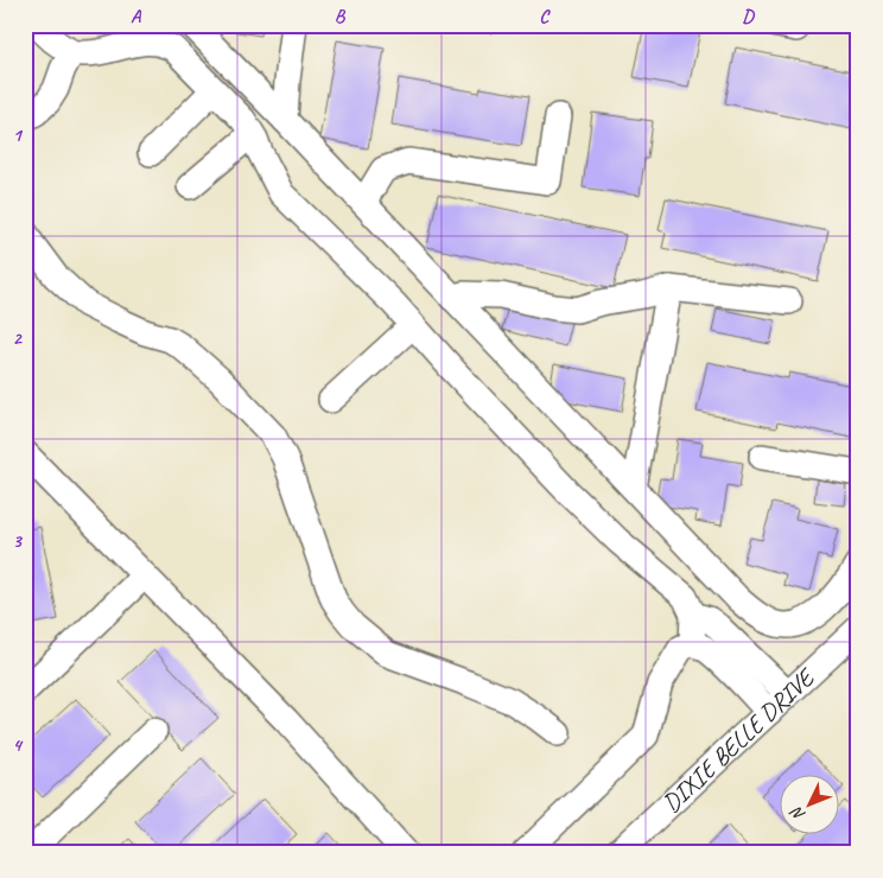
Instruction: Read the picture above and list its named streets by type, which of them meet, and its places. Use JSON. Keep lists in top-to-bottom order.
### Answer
{
  "streets": {
    "street": ["DIXIE BELLE DRIVE"]
  },
  "north": "bottom left",
  "grid": {
    "columns": [
      "A",
      "B",
      "C",
      "D"
    ],
    "rows": [
      "1",
      "2",
      "3",
      "4"
    ]
  }
}
